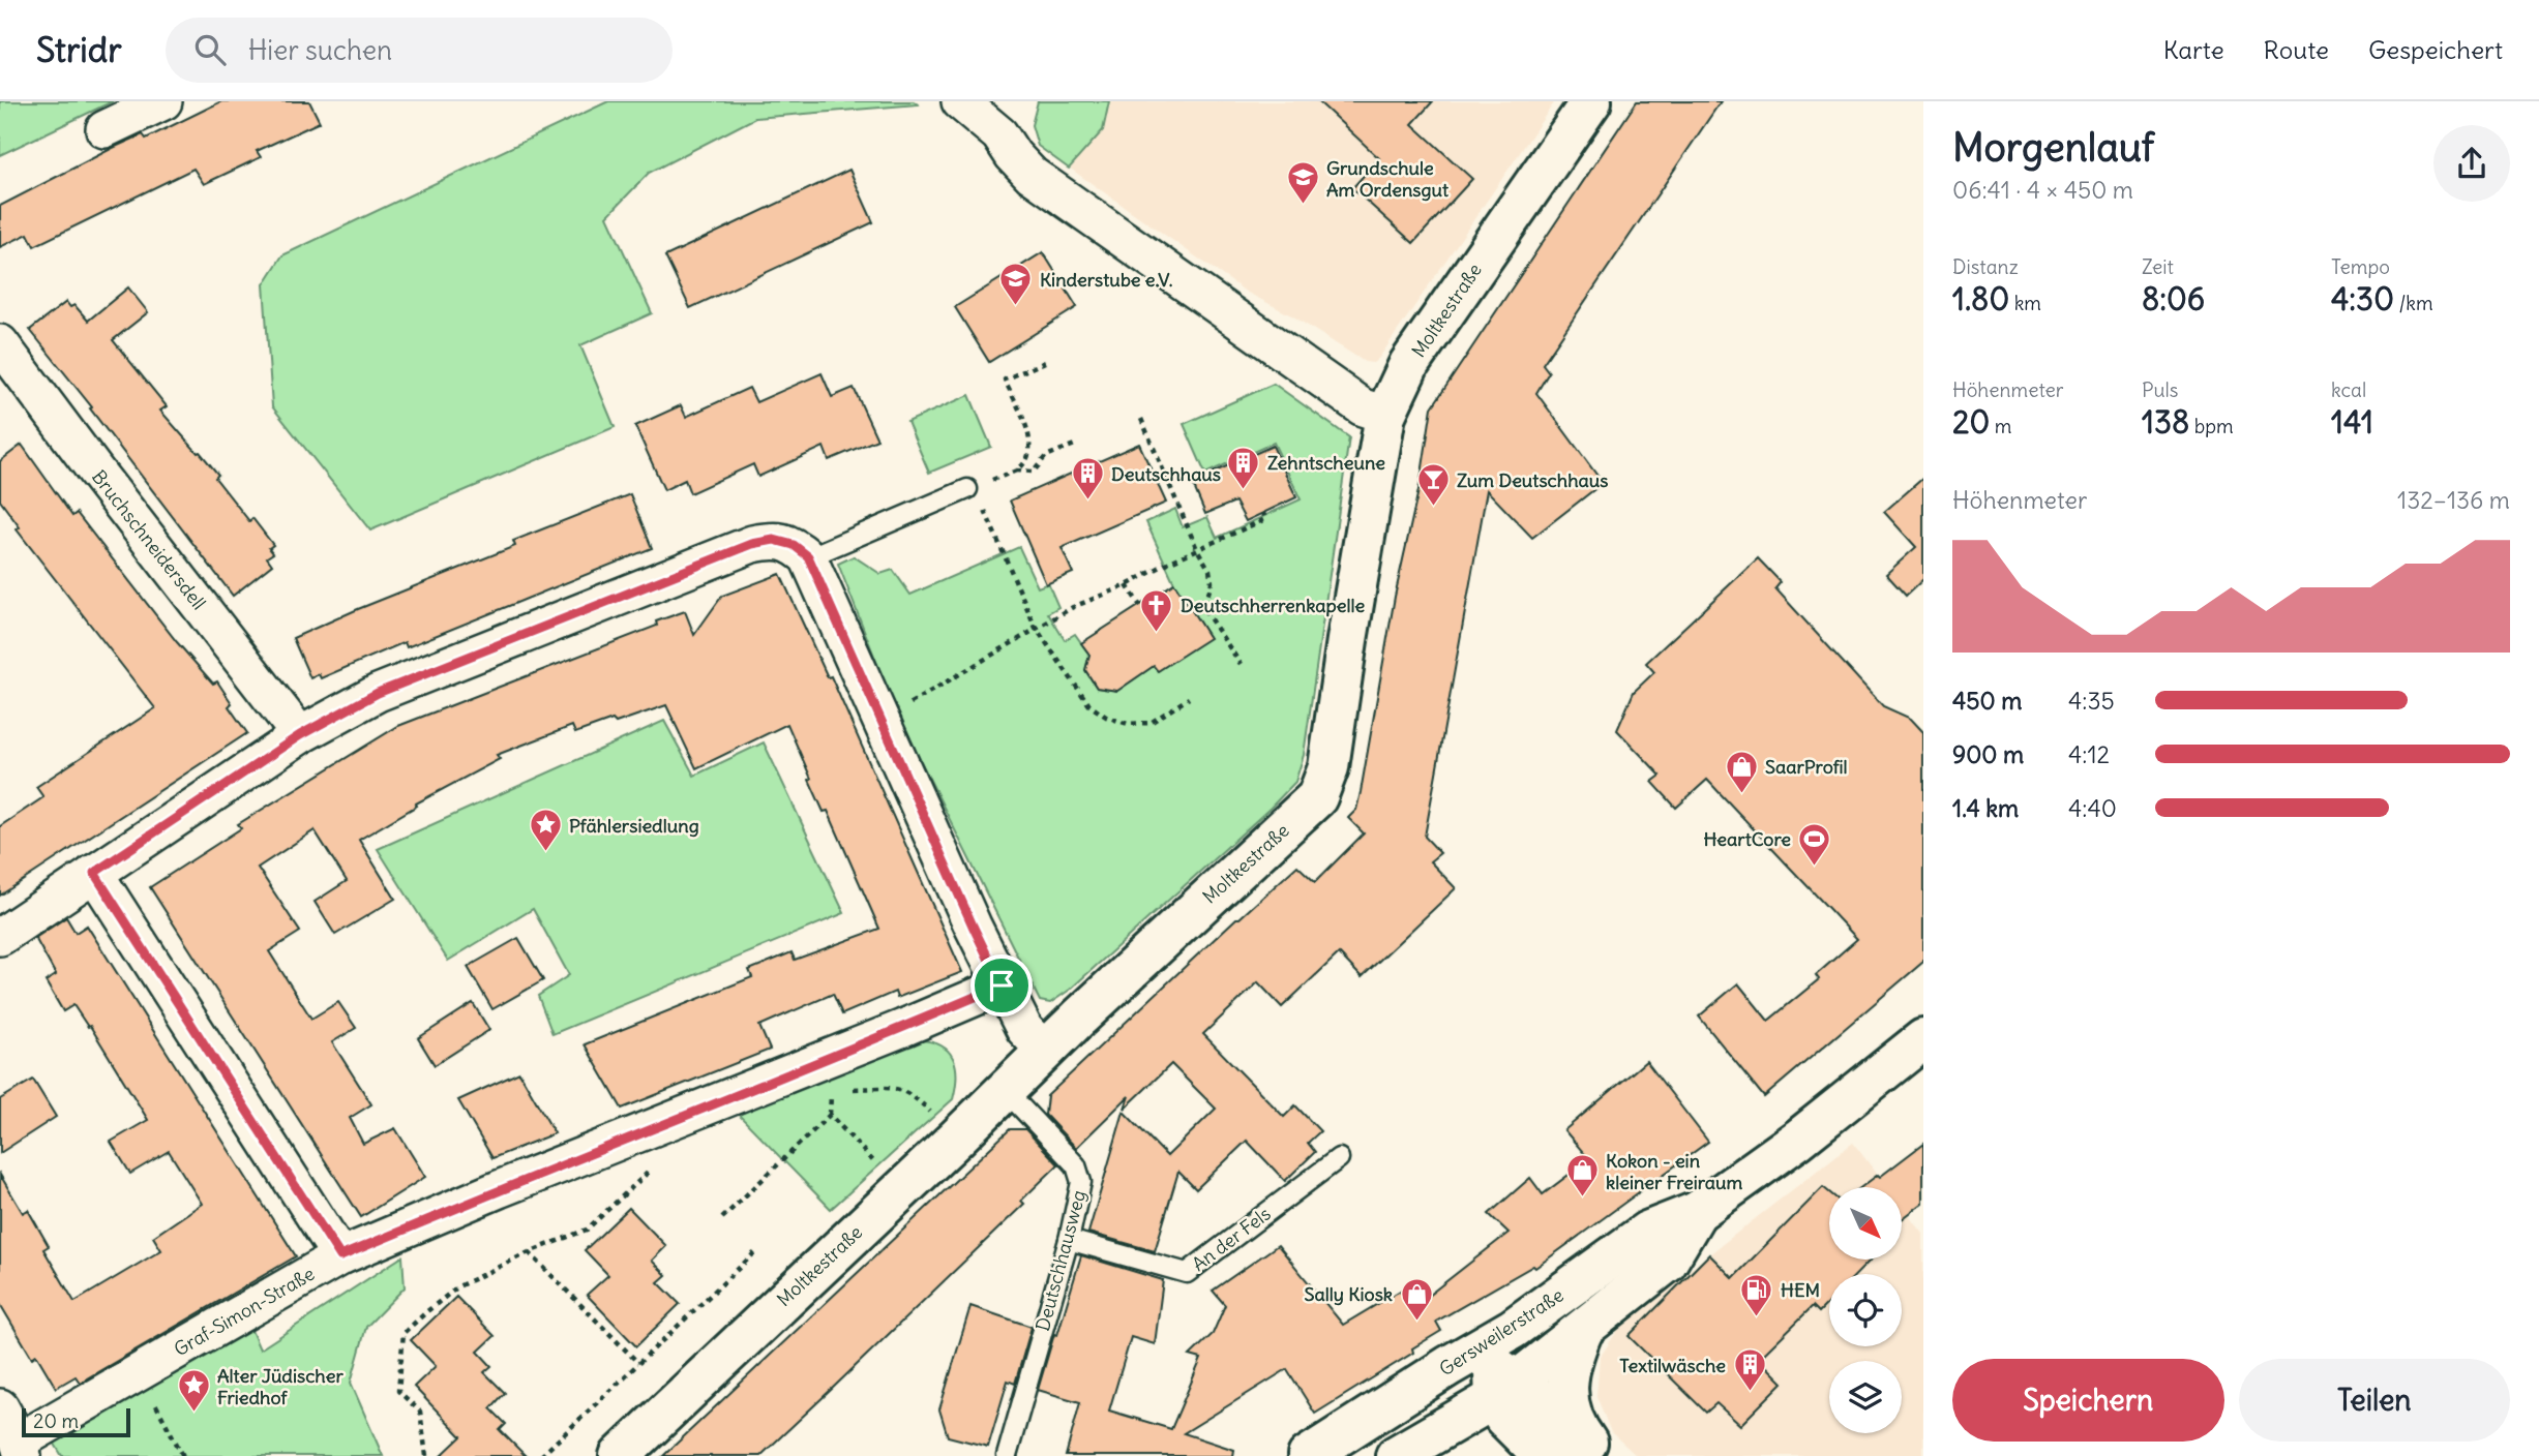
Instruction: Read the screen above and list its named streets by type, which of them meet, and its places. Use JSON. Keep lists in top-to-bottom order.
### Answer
{
  "streets": {
    "street": [
      "Moltkestraße",
      "Bruchschneidersdell",
      "Graf-Simon-Straße",
      "Gersweilerstraße"
    ],
    "lane": ["An der Fels", "Deutschhausweg"]
  },
  "crossings": [
    ["Moltkestraße", "Deutschhausweg"],
    ["An der Fels", "Deutschhausweg"]
  ],
  "places": {
    "school or university": ["Grundschule Am Ordensgut", "Kinderstube e.V."],
    "building": ["Zehntscheune", "Deutschhaus", "Textilwäsche"],
    "bar": ["Zum Deutschhaus"],
    "church": ["Deutschherrenkapelle"],
    "shop": ["SaarProfil", "Kokon - ein kleiner Freiraum", "Sally Kiosk"],
    "place": ["Pfählersiedlung", "Alter Jüdischer Friedhof"],
    "sports": ["HeartCore"],
    "fuel station": ["HEM"]
  },
  "scale_bar": "20 m",
  "north": "bottom right",
  "page": {
    "header": "Stridr",
    "search": "Hier suchen",
    "nav": ["Karte", "Route", "Gespeichert"],
    "heading": ["Morgenlauf", "06:41 · 4 × 450 m"],
    "stats": [
      ["Distanz", "1.80 km"],
      ["Zeit", "8:06"],
      ["Tempo", "4:30 /km"],
      ["Höhenmeter", "20 m"],
      ["Puls", "138 bpm"],
      ["kcal", "141"]
    ],
    "chart": ["Höhenmeter", "132–136 m"],
    "list": [
      {
        "name": "450 m",
        "note": "4:35"
      },
      {
        "name": "900 m",
        "note": "4:12"
      },
      {
        "name": "1.4 km",
        "note": "4:40"
      }
    ],
    "buttons": ["Speichern", "Teilen"],
    "scale": "20 m"
  }
}
